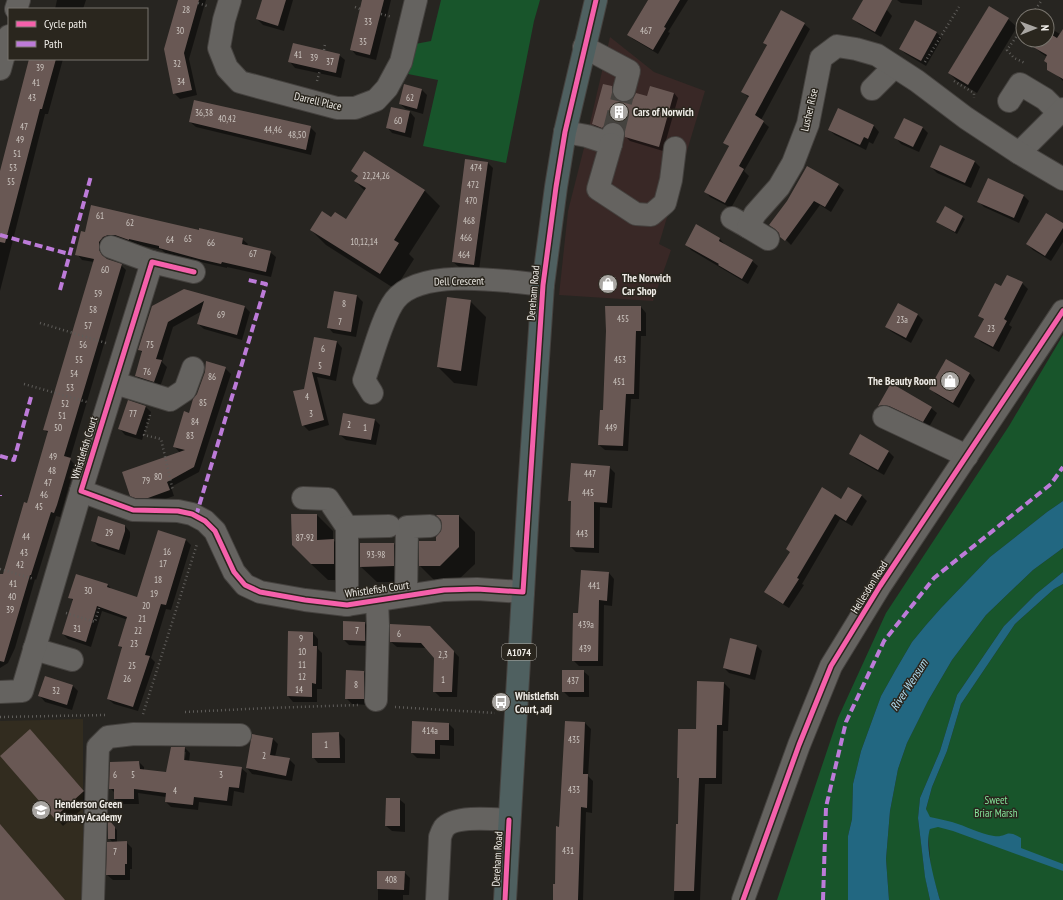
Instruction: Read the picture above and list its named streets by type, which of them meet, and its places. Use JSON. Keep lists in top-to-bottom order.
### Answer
{
  "streets": {
    "highway": ["Dereham Road", "A1074"],
    "street": [
      "Darrell Place",
      "Lusher Rise",
      "Dell Crescent",
      "Whistlefish Court",
      "Hellesdon Road"
    ]
  },
  "crossings": [
    ["Dell Crescent", "Dereham Road"],
    ["Dereham Road", "Whistlefish Court"]
  ],
  "water": ["River Wensum"],
  "parks": ["Sweet Briar Marsh"],
  "places": {
    "building": ["Cars of Norwich"],
    "shop": ["The Norwich Car Shop", "The Beauty Room"],
    "bus stop": ["Whistlefish Court, adj"],
    "school or university": ["Henderson Green Primary Academy"]
  },
  "house_numbers": [
    "28",
    "33",
    "30",
    "467",
    "35",
    "41",
    "39",
    "37",
    "32",
    "39",
    "34",
    "41",
    "43",
    "62",
    "36,38",
    "40,42",
    "60",
    "47",
    "44,46",
    "48,50",
    "49",
    "51",
    "53",
    "474",
    "22,24,26",
    "55",
    "472",
    "470",
    "61",
    "468",
    "62",
    "466",
    "65",
    "64",
    "10,12,14",
    "66",
    "67",
    "464",
    "60",
    "59",
    "8",
    "58",
    "69",
    "455",
    "23a",
    "7",
    "57",
    "23",
    "56",
    "75",
    "6",
    "55",
    "453",
    "5",
    "76",
    "54",
    "86",
    "451",
    "53",
    "4",
    "85",
    "52",
    "77",
    "3",
    "51",
    "84",
    "2",
    "50",
    "1",
    "449",
    "83",
    "49",
    "48",
    "447",
    "80",
    "79",
    "47",
    "445",
    "46",
    "45",
    "29",
    "443",
    "44",
    "87-92",
    "16",
    "43",
    "93-98",
    "17",
    "42",
    "18",
    "41",
    "441",
    "30",
    "19",
    "40",
    "20",
    "39",
    "21",
    "439a",
    "31",
    "22",
    "7",
    "6",
    "9",
    "23",
    "439",
    "10",
    "2,3",
    "11",
    "25",
    "12",
    "26",
    "1",
    "437",
    "8",
    "14",
    "32",
    "414a",
    "435",
    "1",
    "2",
    "6",
    "5",
    "3",
    "433",
    "4",
    "431",
    "7",
    "408"
  ],
  "legend": ["Cycle path", "Path"],
  "north": "right"
}
